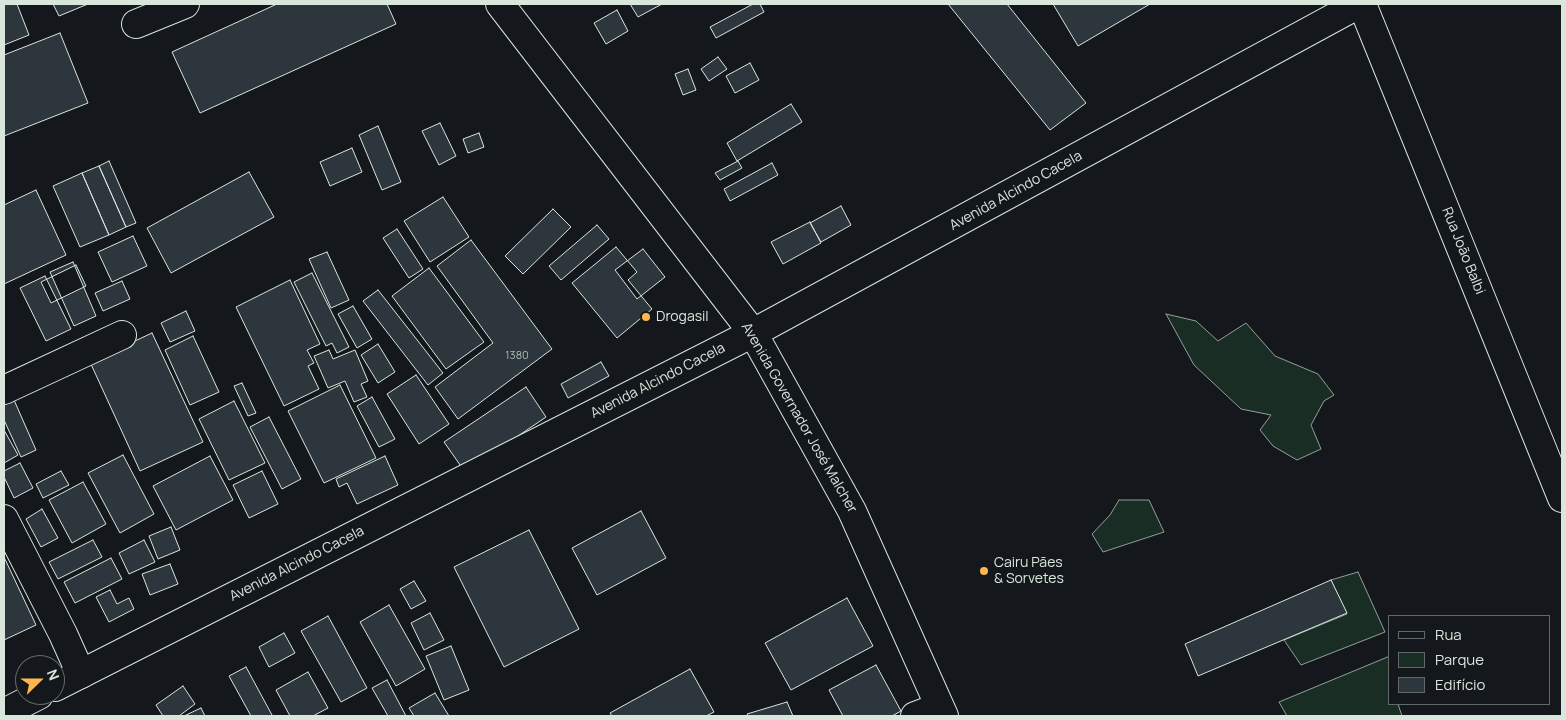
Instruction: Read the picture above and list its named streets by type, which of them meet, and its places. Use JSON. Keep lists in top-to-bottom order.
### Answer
{
  "streets": {
    "main road": ["Avenida Alcindo Cacela", "Rua João Balbi", "Avenida Governador José Malcher"]
  },
  "crossings": [
    ["Avenida Alcindo Cacela", "Rua João Balbi"],
    ["Avenida Alcindo Cacela", "Avenida Governador José Malcher"]
  ],
  "places": ["Drogasil", "Cairu Pães & Sorvetes"],
  "house_numbers": ["1380"],
  "legend": ["Rua", "Parque", "Edifício"],
  "north": "right"
}
